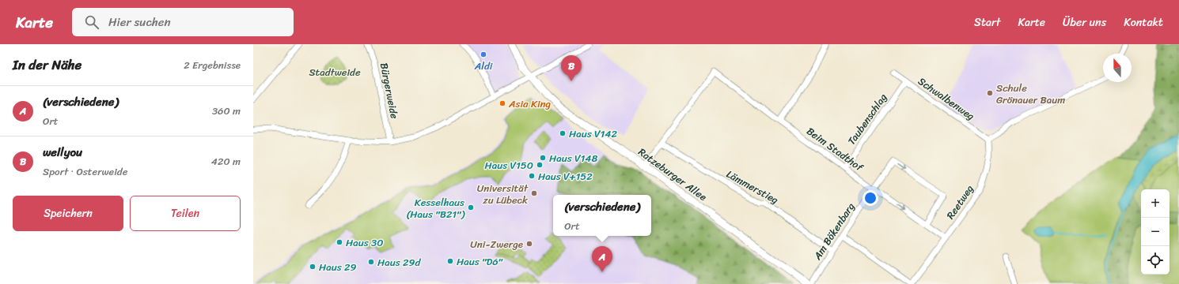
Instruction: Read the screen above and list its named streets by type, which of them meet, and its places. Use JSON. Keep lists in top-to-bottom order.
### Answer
{
  "streets": {
    "main road": ["Ratzeburger Allee"],
    "street": [
      "Bürgerweide",
      "Schwalbenweg",
      "Taubenschlag",
      "Beim Stadthof",
      "Lämmerstieg",
      "Reetweg",
      "Am Bökenbarg"
    ]
  },
  "crossings": [
    ["Schwalbenweg", "Taubenschlag"],
    ["Schwalbenweg", "Reetweg"],
    ["Taubenschlag", "Beim Stadthof"],
    ["Beim Stadthof", "Lämmerstieg"],
    ["Beim Stadthof", "Reetweg"],
    ["Beim Stadthof", "Am Bökenbarg"],
    ["Lämmerstieg", "Am Bökenbarg"]
  ],
  "parks": ["Stadtweide"],
  "places": [
    "Aldi",
    "Schule Grönauer Baum",
    "Asia King",
    "Haus V142",
    "Haus V148",
    "Haus V150",
    "Haus V+152",
    "Universität zu Lübeck",
    "Kesselhaus (Haus \"B21\")",
    "Haus 30",
    "Uni-Zwerge",
    "Haus \"D6\"",
    "Haus 29d",
    "Haus 29"
  ],
  "north": "top",
  "page": {
    "header": "Karte",
    "search": "Hier suchen",
    "nav": [
      "Start",
      "Karte",
      "Über uns",
      "Kontakt"
    ],
    "heading": ["In der Nähe", "2 Ergebnisse"],
    "pins": ["B", "A"],
    "list": [
      {
        "mark": "A",
        "name": "(verschiedene)",
        "note": "Ort",
        "value": "360 m"
      },
      {
        "mark": "B",
        "name": "wellyou",
        "note": "Sport · Osterweide",
        "value": "420 m"
      }
    ],
    "buttons": ["Speichern", "Teilen"],
    "map_buttons": ["+", "−"],
    "popup": ["(verschiedene)", "Ort"]
  }
}
